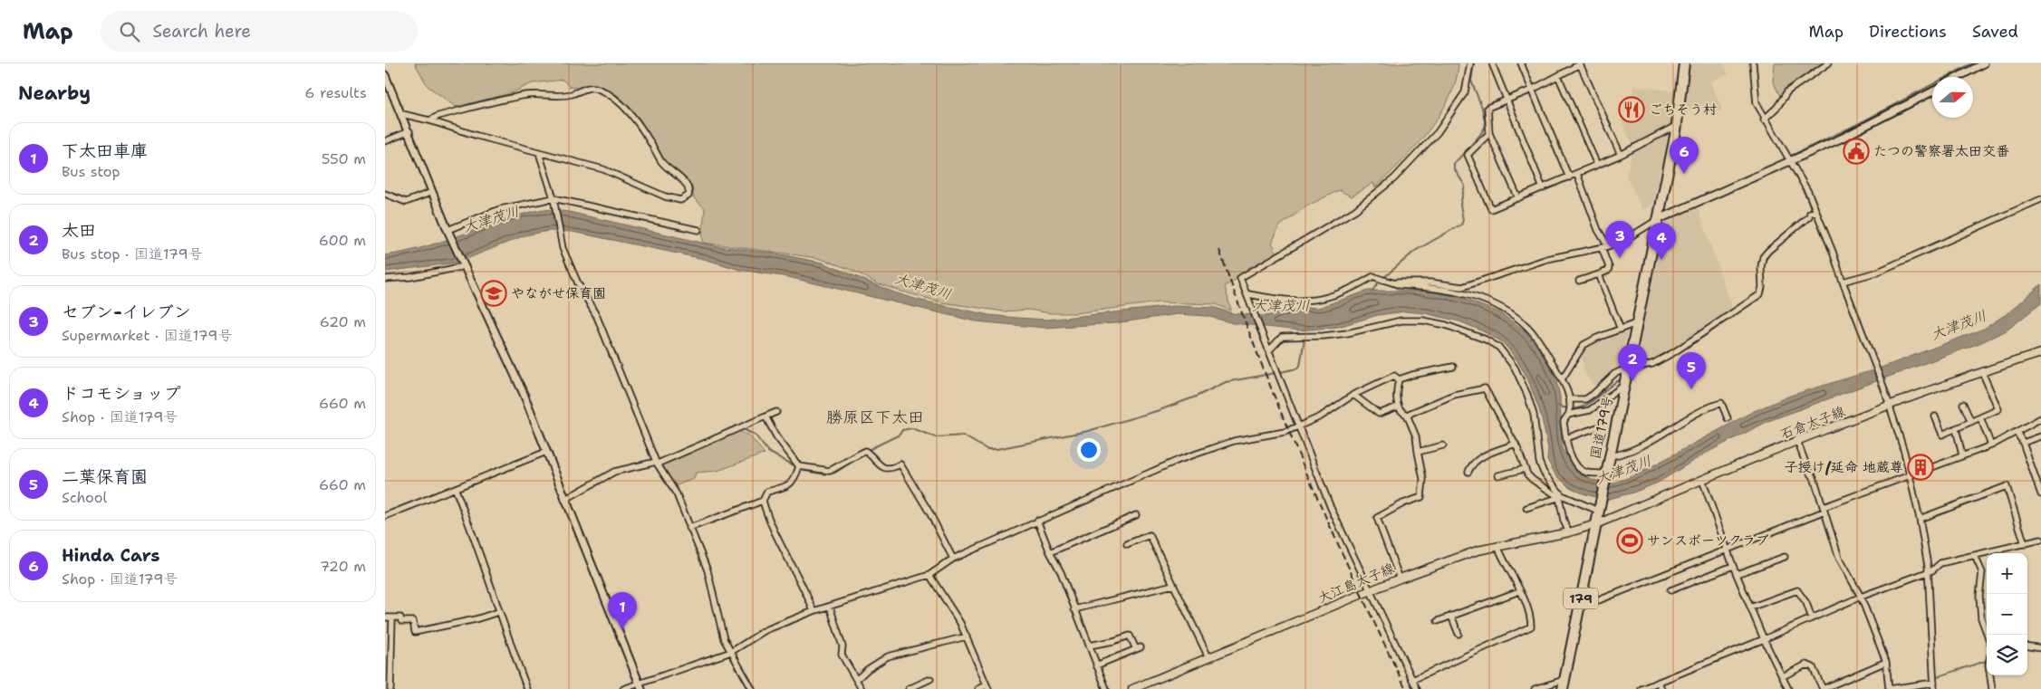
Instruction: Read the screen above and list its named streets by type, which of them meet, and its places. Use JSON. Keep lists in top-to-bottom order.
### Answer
{
  "streets": {
    "highway": ["国道179号", "179"],
    "main road": ["石倉太子線", "大江島太子線"]
  },
  "crossings": [
    ["石倉太子線", "国道179号"],
    ["石倉太子線", "大江島太子線"],
    ["国道179号", "大江島太子線"]
  ],
  "districts": ["勝原区下太田"],
  "water": ["大津茂川"],
  "places": {
    "restaurant": ["ごちそう村"],
    "public building": ["たつの警察署太田交番"],
    "school or university": ["やながせ保育園"],
    "building": ["子授け/延命 地蔵尊"],
    "sports": ["サンスポーツクラブ"]
  },
  "north": "right",
  "page": {
    "header": "Map",
    "search": "Search here",
    "nav": ["Map", "Directions", "Saved"],
    "heading": ["Nearby", "6 results"],
    "list": [
      {
        "mark": "1",
        "name": "下太田車庫",
        "note": "Bus stop",
        "value": "550 m"
      },
      {
        "mark": "2",
        "name": "太田",
        "note": "Bus stop · 国道179号",
        "value": "600 m"
      },
      {
        "mark": "3",
        "name": "セブン-イレブン",
        "note": "Supermarket · 国道179号",
        "value": "620 m"
      },
      {
        "mark": "4",
        "name": "ドコモショップ",
        "note": "Shop · 国道179号",
        "value": "660 m"
      },
      {
        "mark": "5",
        "name": "二葉保育園",
        "note": "School",
        "value": "660 m"
      },
      {
        "mark": "6",
        "name": "Hinda Cars",
        "note": "Shop · 国道179号",
        "value": "720 m"
      }
    ],
    "pins": [
      "6",
      "3",
      "4",
      "2",
      "5",
      "1"
    ],
    "map_buttons": ["+", "−"]
  }
}
